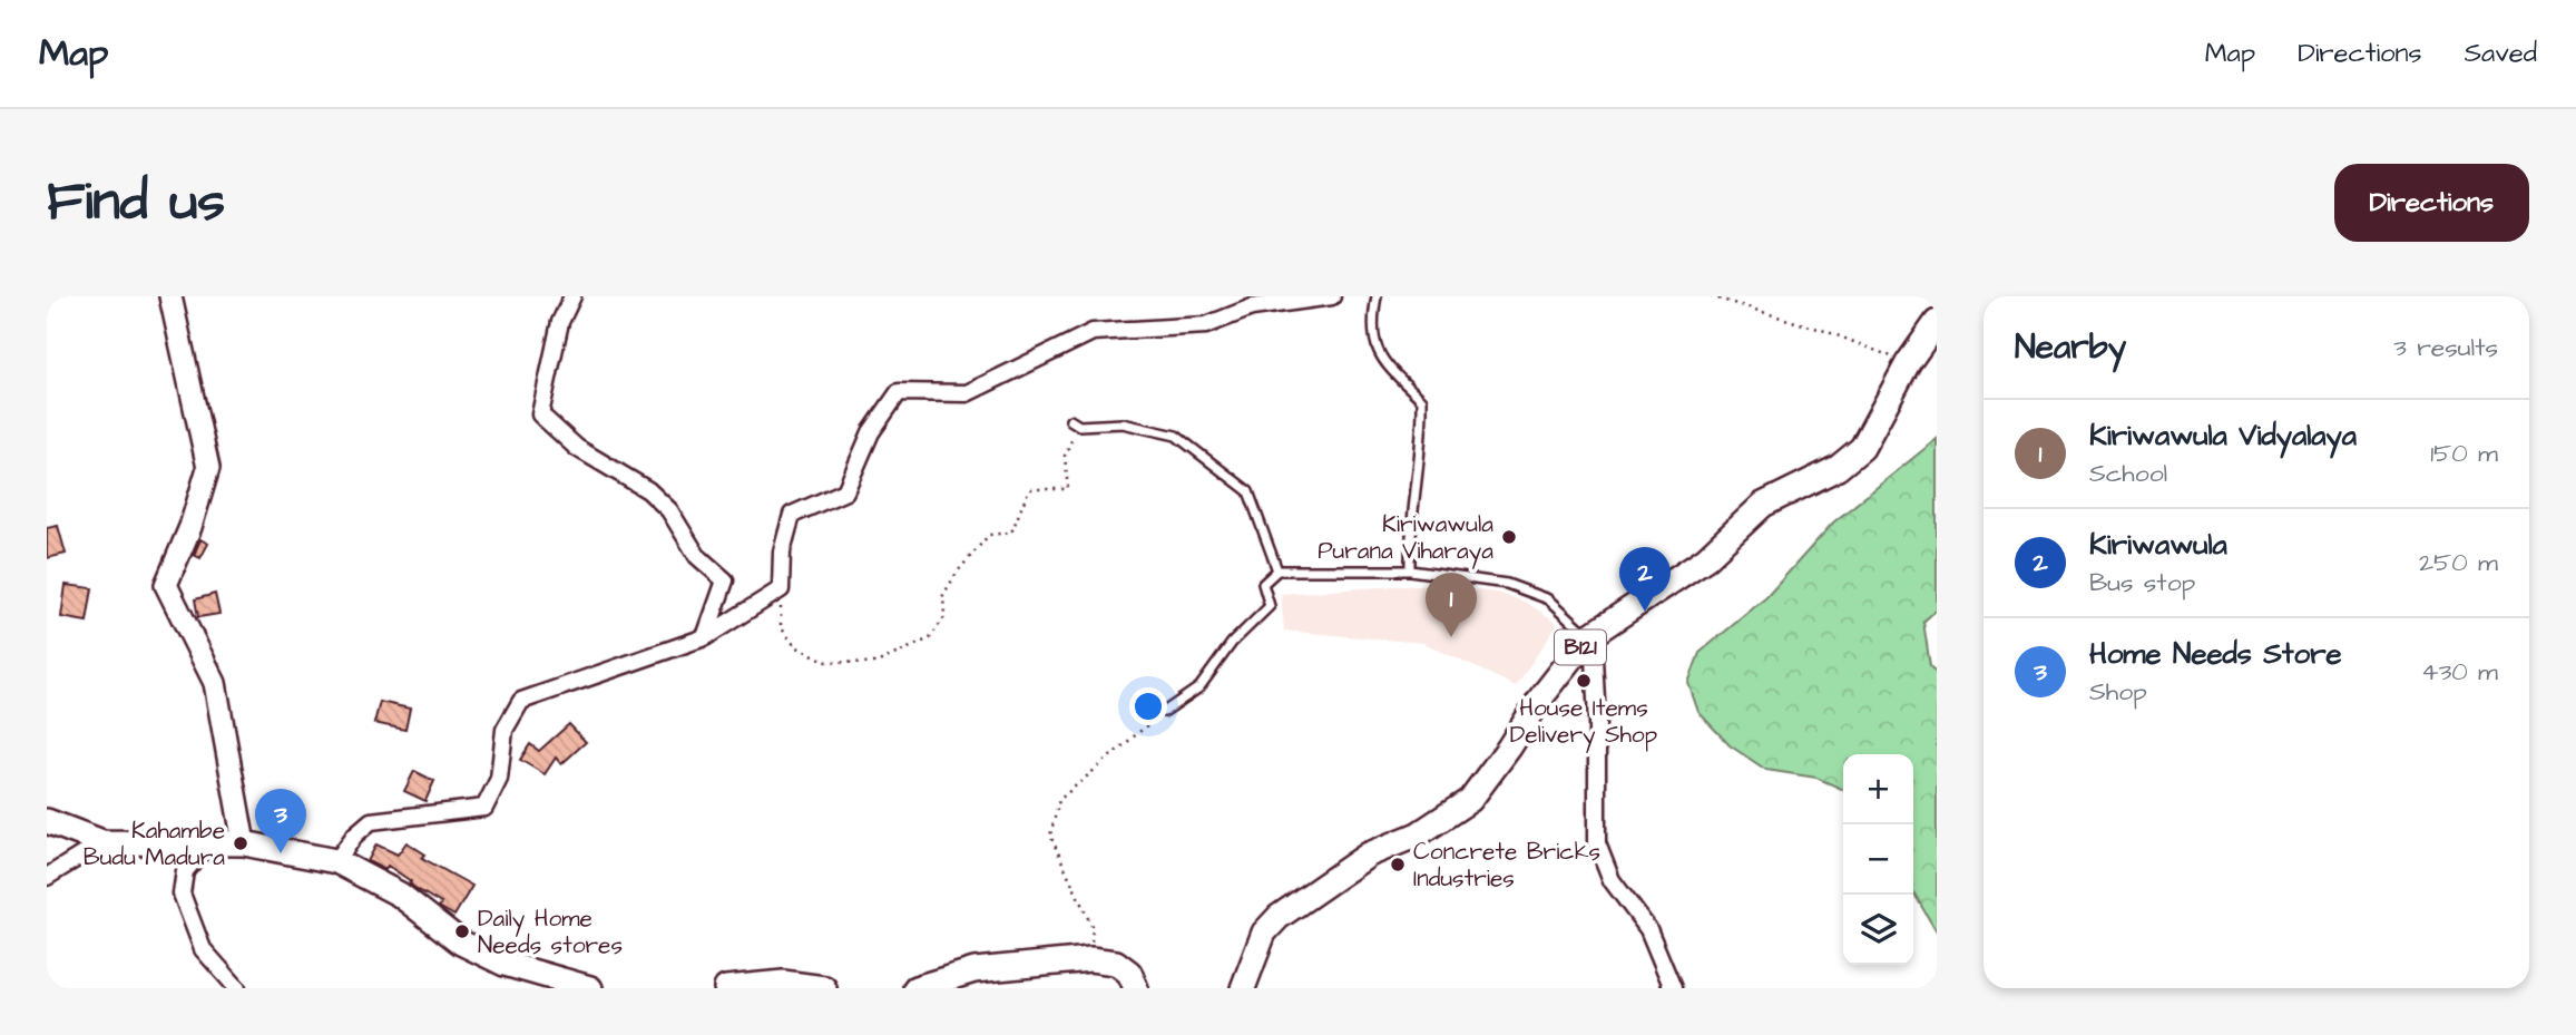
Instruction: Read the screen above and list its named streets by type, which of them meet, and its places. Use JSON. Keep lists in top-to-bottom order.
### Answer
{
  "streets": {
    "main road": ["B121"]
  },
  "places": [
    "Kiriwawula Purana Viharaya",
    "House Items Delivery Shop",
    "Kahambe Budu Madura",
    "Concrete Bricks Industries",
    "Daily Home Needs stores"
  ],
  "page": {
    "header": "Map",
    "nav": ["Map", "Directions", "Saved"],
    "buttons": "Directions",
    "title": "Find us",
    "heading": ["Nearby", "3 results"],
    "list": [
      {
        "mark": "1",
        "name": "Kiriwawula Vidyalaya",
        "note": "School",
        "value": "150 m"
      },
      {
        "mark": "2",
        "name": "Kiriwawula",
        "note": "Bus stop",
        "value": "250 m"
      },
      {
        "mark": "3",
        "name": "Home Needs Store",
        "note": "Shop",
        "value": "430 m"
      }
    ],
    "pins": ["2", "1", "3"],
    "map_buttons": ["+", "−"]
  }
}
